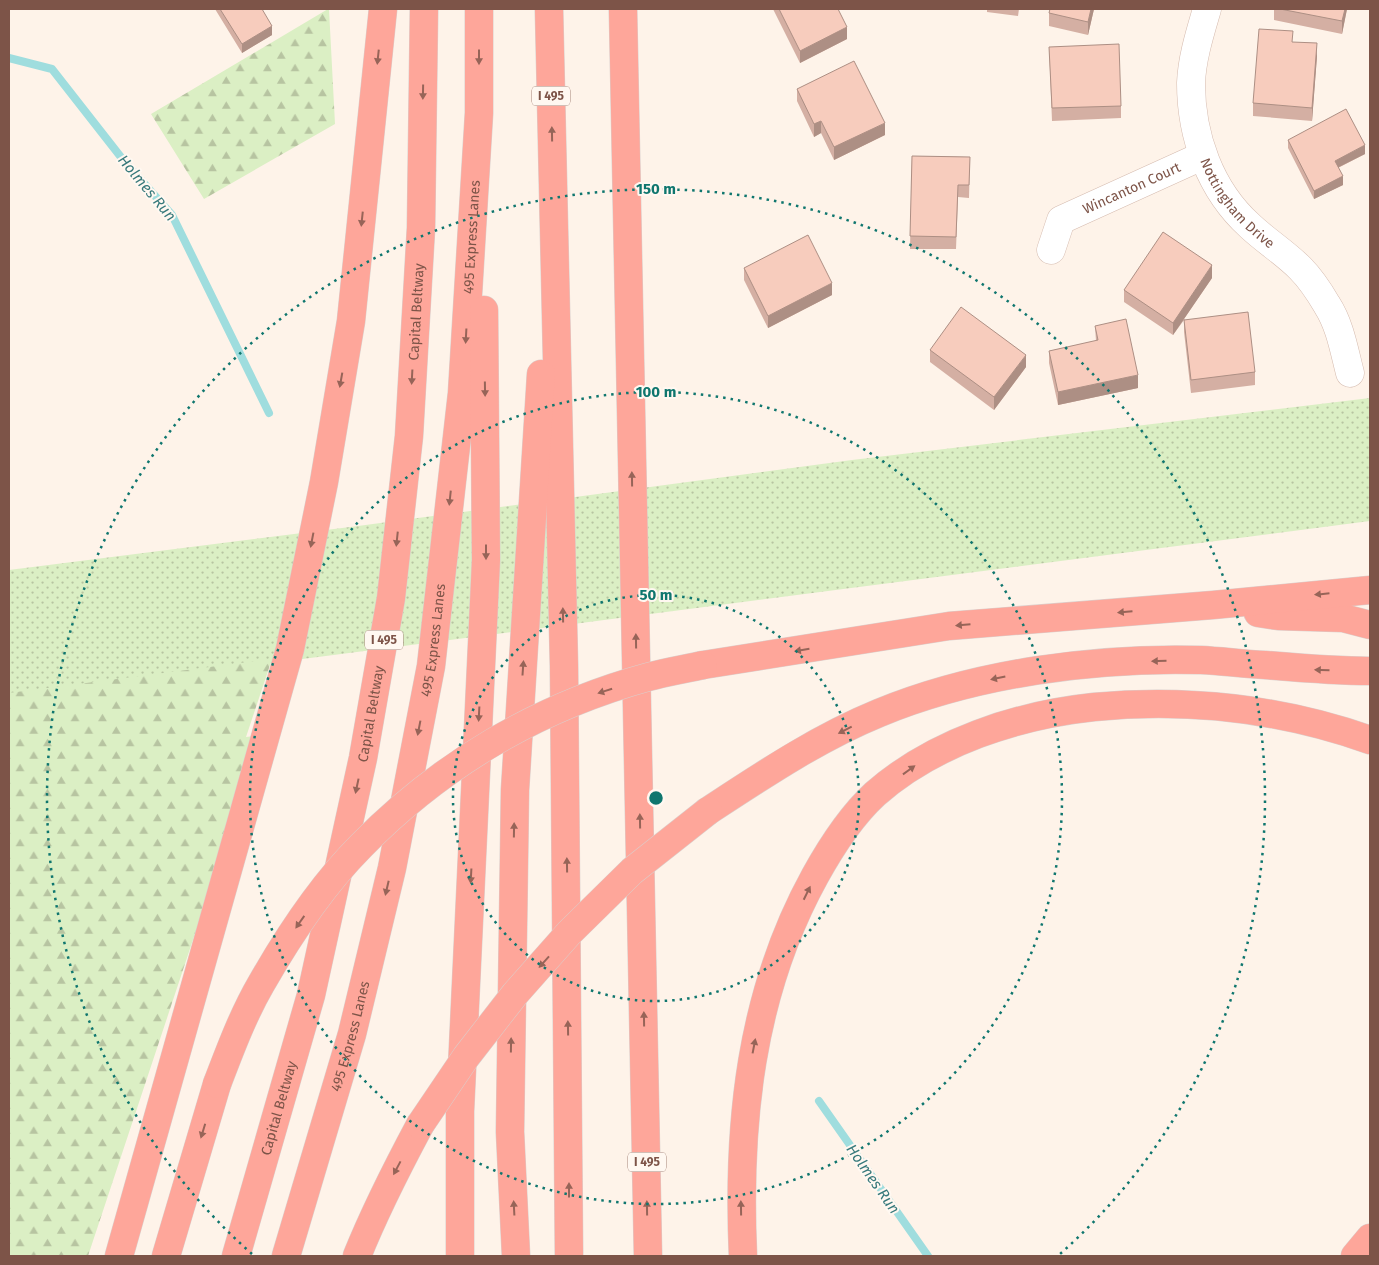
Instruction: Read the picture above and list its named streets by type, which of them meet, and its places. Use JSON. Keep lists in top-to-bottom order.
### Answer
{
  "streets": {
    "highway": ["I 495", "495 Express Lanes", "Capital Beltway"],
    "street": ["Wincanton Court", "Nottingham Drive"]
  },
  "crossings": [
    ["Wincanton Court", "Nottingham Drive"]
  ],
  "water": ["Holmes Run"],
  "rings": ["150 m", "100 m", "50 m"]
}
